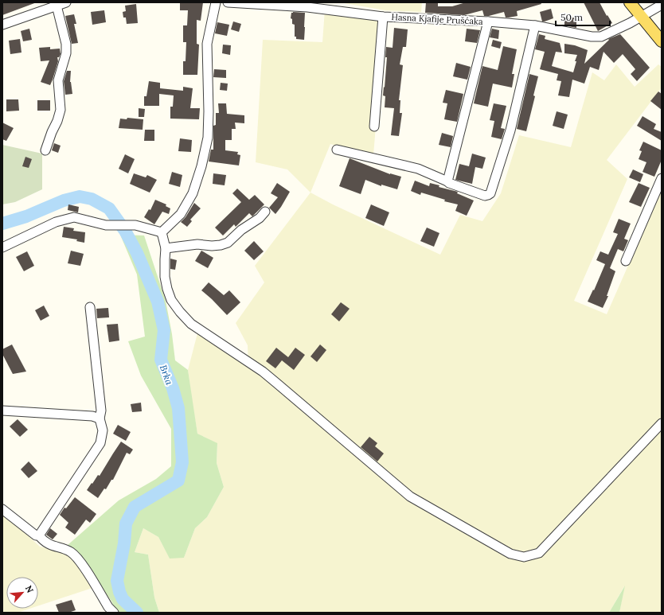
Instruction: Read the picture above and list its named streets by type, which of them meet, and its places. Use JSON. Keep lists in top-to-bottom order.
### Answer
{
  "streets": {
    "street": ["Hasna Kjafije Prušćaka"]
  },
  "water": ["Brka"],
  "scale_bar": "50 m",
  "north": "top right"
}
